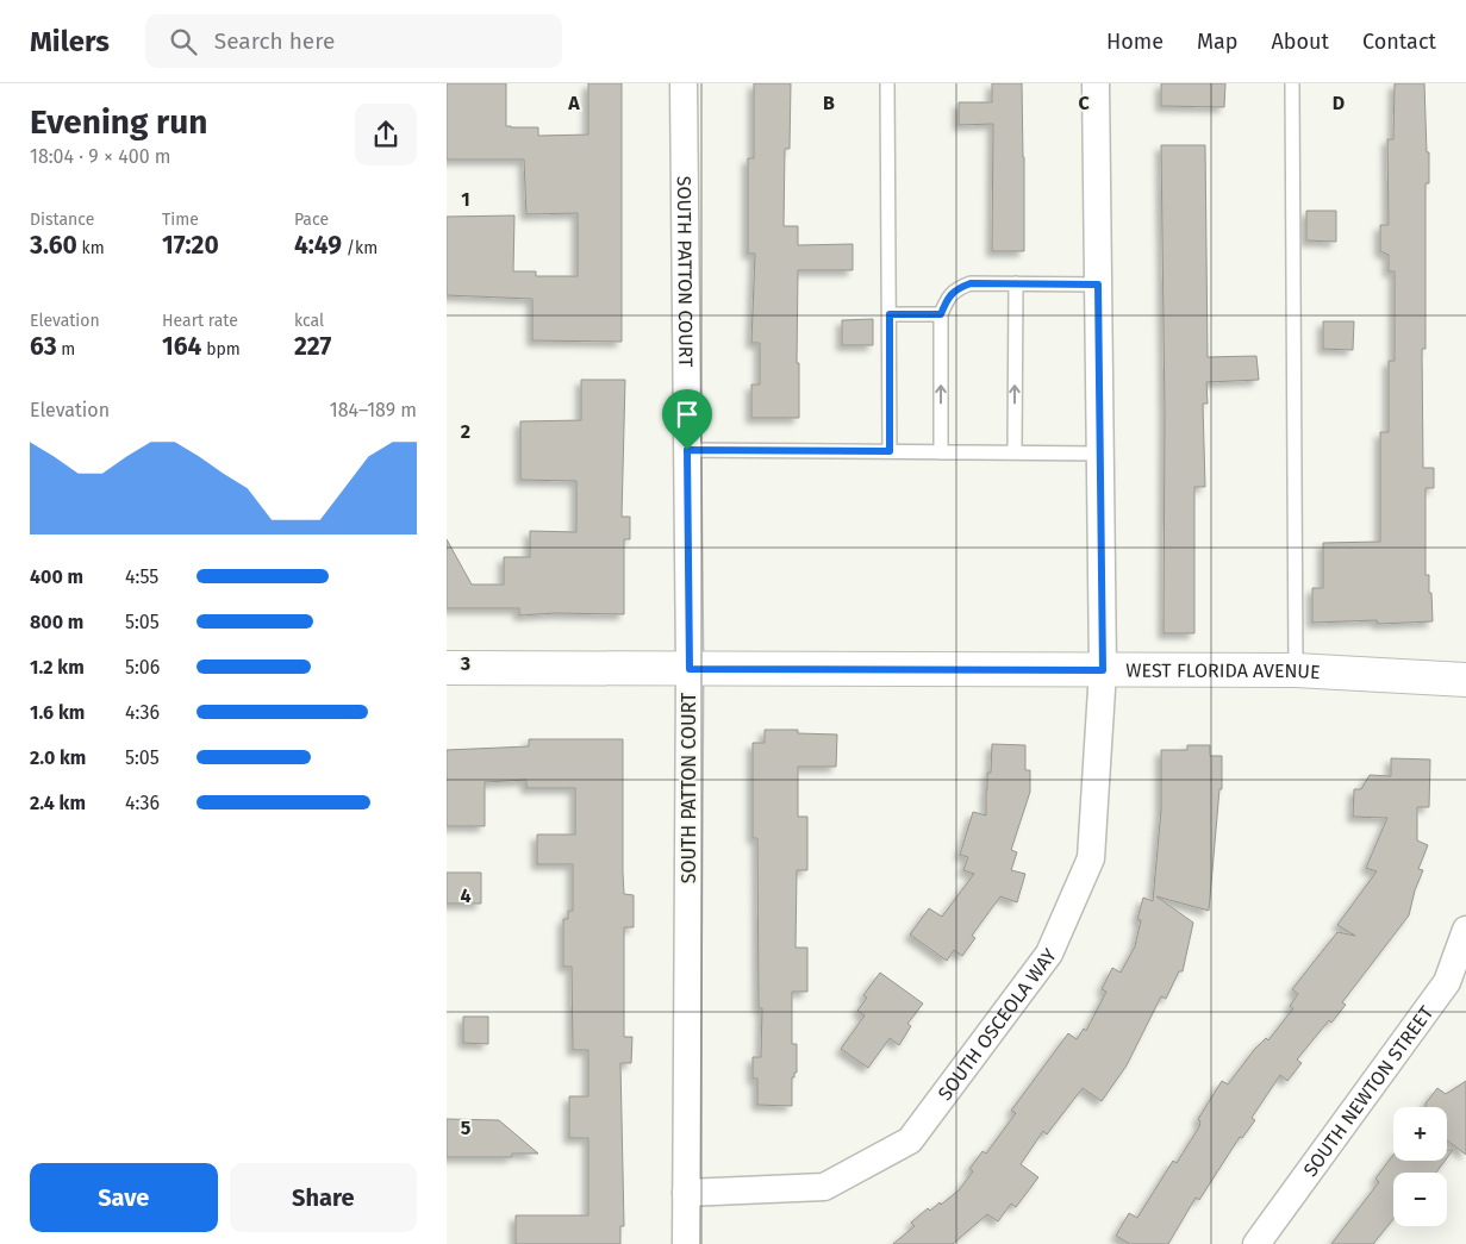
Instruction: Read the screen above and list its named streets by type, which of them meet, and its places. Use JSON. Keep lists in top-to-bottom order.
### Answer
{
  "streets": {
    "street": [
      "SOUTH PATTON COURT",
      "WEST FLORIDA AVENUE",
      "SOUTH OSCEOLA WAY",
      "SOUTH NEWTON STREET"
    ]
  },
  "crossings": [
    ["SOUTH PATTON COURT", "WEST FLORIDA AVENUE"],
    ["SOUTH PATTON COURT", "SOUTH OSCEOLA WAY"],
    ["WEST FLORIDA AVENUE", "SOUTH OSCEOLA WAY"]
  ],
  "page": {
    "header": "Milers",
    "search": "Search here",
    "nav": [
      "Home",
      "Map",
      "About",
      "Contact"
    ],
    "heading": ["Evening run", "18:04 · 9 × 400 m"],
    "stats": [
      ["Distance", "3.60 km"],
      ["Time", "17:20"],
      ["Pace", "4:49 /km"],
      ["Elevation", "63 m"],
      ["Heart rate", "164 bpm"],
      ["kcal", "227"]
    ],
    "chart": ["Elevation", "184–189 m"],
    "list": [
      {
        "name": "400 m",
        "note": "4:55"
      },
      {
        "name": "800 m",
        "note": "5:05"
      },
      {
        "name": "1.2 km",
        "note": "5:06"
      },
      {
        "name": "1.6 km",
        "note": "4:36"
      },
      {
        "name": "2.0 km",
        "note": "5:05"
      },
      {
        "name": "2.4 km",
        "note": "4:36"
      }
    ],
    "map_buttons": ["+", "−"],
    "buttons": ["Save", "Share"]
  },
  "grid": {
    "columns": [
      "A",
      "B",
      "C",
      "D"
    ],
    "rows": [
      "1",
      "2",
      "3",
      "4",
      "5"
    ]
  }
}
